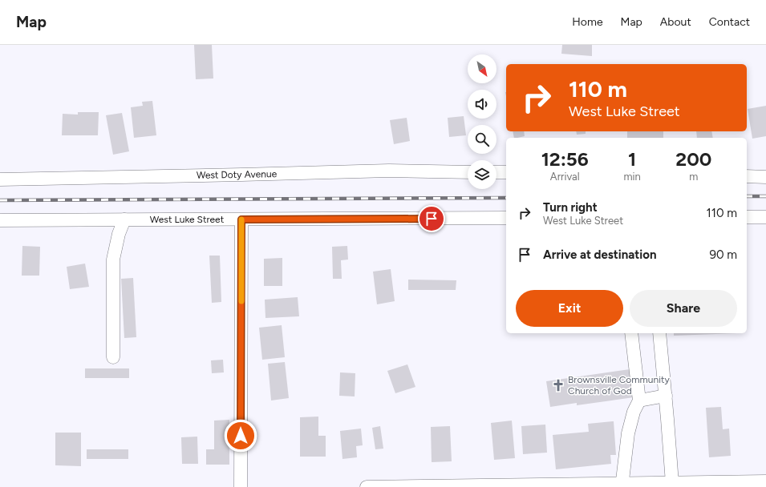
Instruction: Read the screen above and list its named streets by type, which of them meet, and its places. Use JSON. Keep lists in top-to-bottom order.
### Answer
{
  "streets": {
    "street": ["West Doty Avenue", "West Luke Street"]
  },
  "places": {
    "church": ["Brownsville Community Church of God"]
  },
  "north": "bottom right",
  "page": {
    "header": "Map",
    "nav": [
      "Home",
      "Map",
      "About",
      "Contact"
    ],
    "turn": ["110 m", "West Luke Street"],
    "eta": [
      "12:56",
      "Arrival",
      "1",
      "min",
      "200",
      "m"
    ],
    "list": [
      {
        "name": "Turn right",
        "note": "West Luke Street",
        "value": "110 m"
      },
      {
        "name": "Arrive at destination",
        "value": "90 m"
      }
    ],
    "buttons": ["Exit", "Share"]
  }
}
